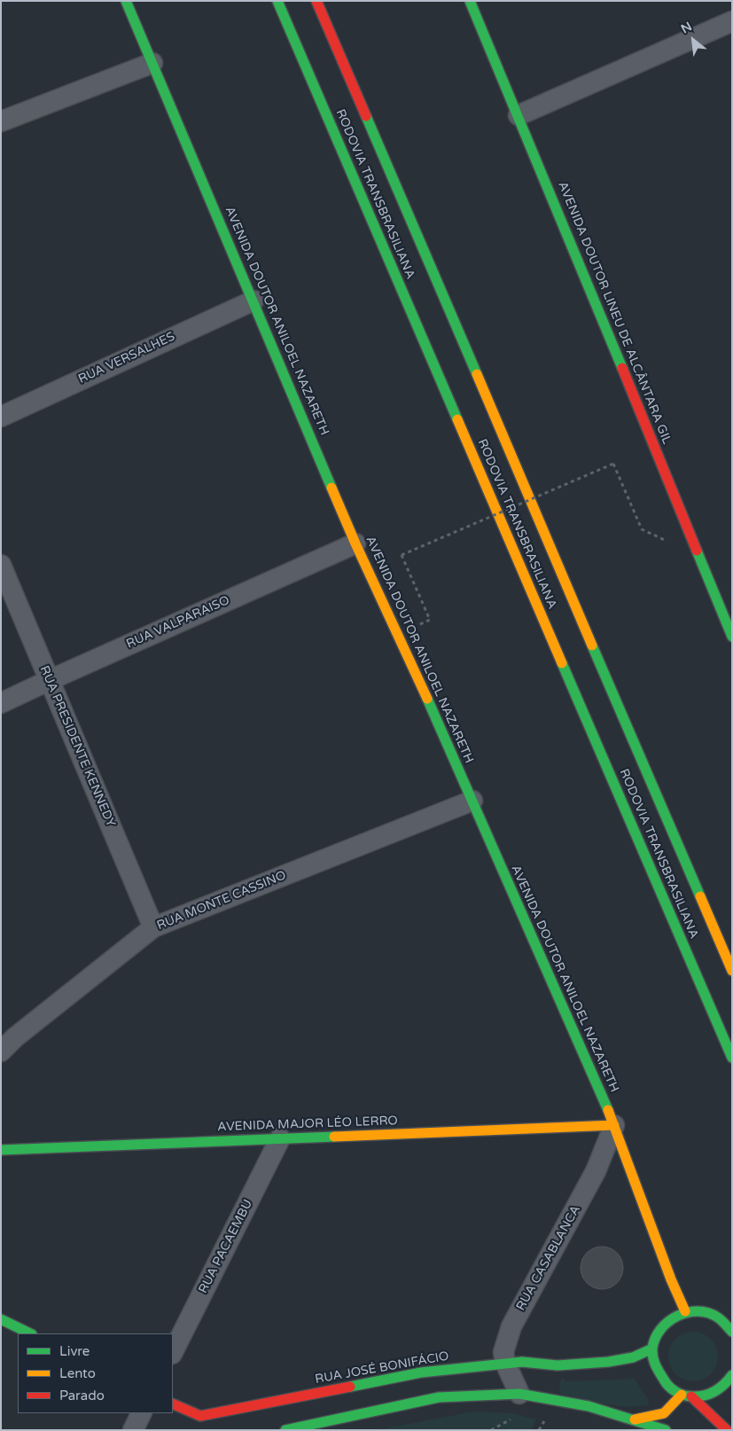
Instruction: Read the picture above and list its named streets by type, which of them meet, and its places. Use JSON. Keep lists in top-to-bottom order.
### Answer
{
  "streets": {
    "main road": [
      "RODOVIA TRANSBRASILIANA",
      "AVENIDA DOUTOR LINEU DE ALCÂNTARA GIL",
      "AVENIDA DOUTOR ANILOEL NAZARETH",
      "AVENIDA MAJOR LÉO LERRO",
      "RUA JOSÉ BONIFÁCIO"
    ],
    "street": [
      "RUA VERSALHES",
      "RUA VALPARAISO",
      "RUA PRESIDENTE KENNEDY",
      "RUA MONTE CASSINO",
      "RUA PACAEMBU",
      "RUA CASABLANCA"
    ]
  },
  "crossings": [
    ["AVENIDA DOUTOR ANILOEL NAZARETH", "RUA VERSALHES"],
    ["AVENIDA DOUTOR ANILOEL NAZARETH", "RUA VALPARAISO"],
    ["AVENIDA DOUTOR ANILOEL NAZARETH", "RUA MONTE CASSINO"],
    ["AVENIDA DOUTOR ANILOEL NAZARETH", "AVENIDA MAJOR LÉO LERRO"],
    ["AVENIDA DOUTOR ANILOEL NAZARETH", "RUA CASABLANCA"],
    ["RUA VALPARAISO", "RUA PRESIDENTE KENNEDY"],
    ["RUA PRESIDENTE KENNEDY", "RUA MONTE CASSINO"],
    ["AVENIDA MAJOR LÉO LERRO", "RUA PACAEMBU"],
    ["AVENIDA MAJOR LÉO LERRO", "RUA CASABLANCA"],
    ["RUA CASABLANCA", "RUA JOSÉ BONIFÁCIO"]
  ],
  "legend": ["Livre", "Lento", "Parado"],
  "north": "top left"
}
